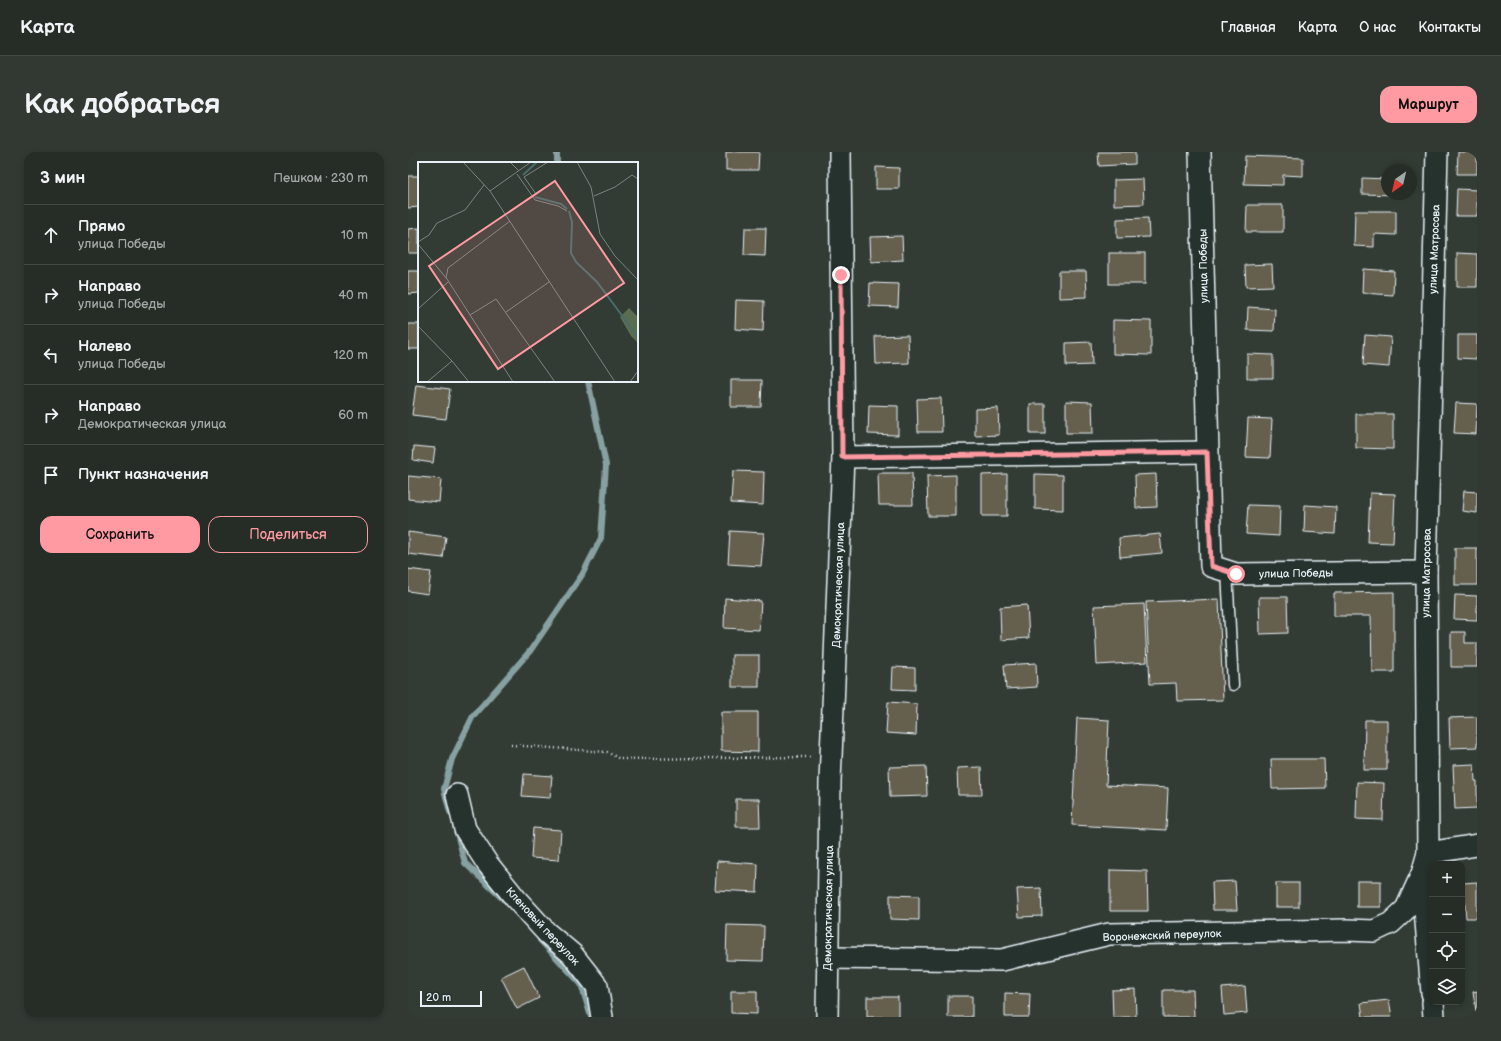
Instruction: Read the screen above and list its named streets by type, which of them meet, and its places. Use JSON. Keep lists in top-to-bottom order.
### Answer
{
  "streets": {
    "street": [
      "улица Матросова",
      "улица Победы",
      "Демократическая улица",
      "Кленовый переулок",
      "Воронежский переулок"
    ]
  },
  "crossings": [
    ["улица Матросова", "улица Победы"],
    ["улица Матросова", "Воронежский переулок"],
    ["Демократическая улица", "Воронежский переулок"]
  ],
  "scale_bar": "20 m",
  "north": "bottom left",
  "page": {
    "header": "Карта",
    "nav": [
      "Главная",
      "Карта",
      "О нас",
      "Контакты"
    ],
    "buttons": [
      "Маршрут",
      ["Сохранить", "Поделиться"]
    ],
    "title": "Как добраться",
    "heading": ["3 мин", "Пешком · 230 m"],
    "list": [
      ["Прямо", "улица Победы", "10 m"],
      ["Направо", "улица Победы", "40 m"],
      ["Налево", "улица Победы", "120 m"],
      ["Направо", "Демократическая улица", "60 m"],
      "Пункт назначения"
    ],
    "map_buttons": ["+", "−"],
    "scale": "20 m"
  }
}
